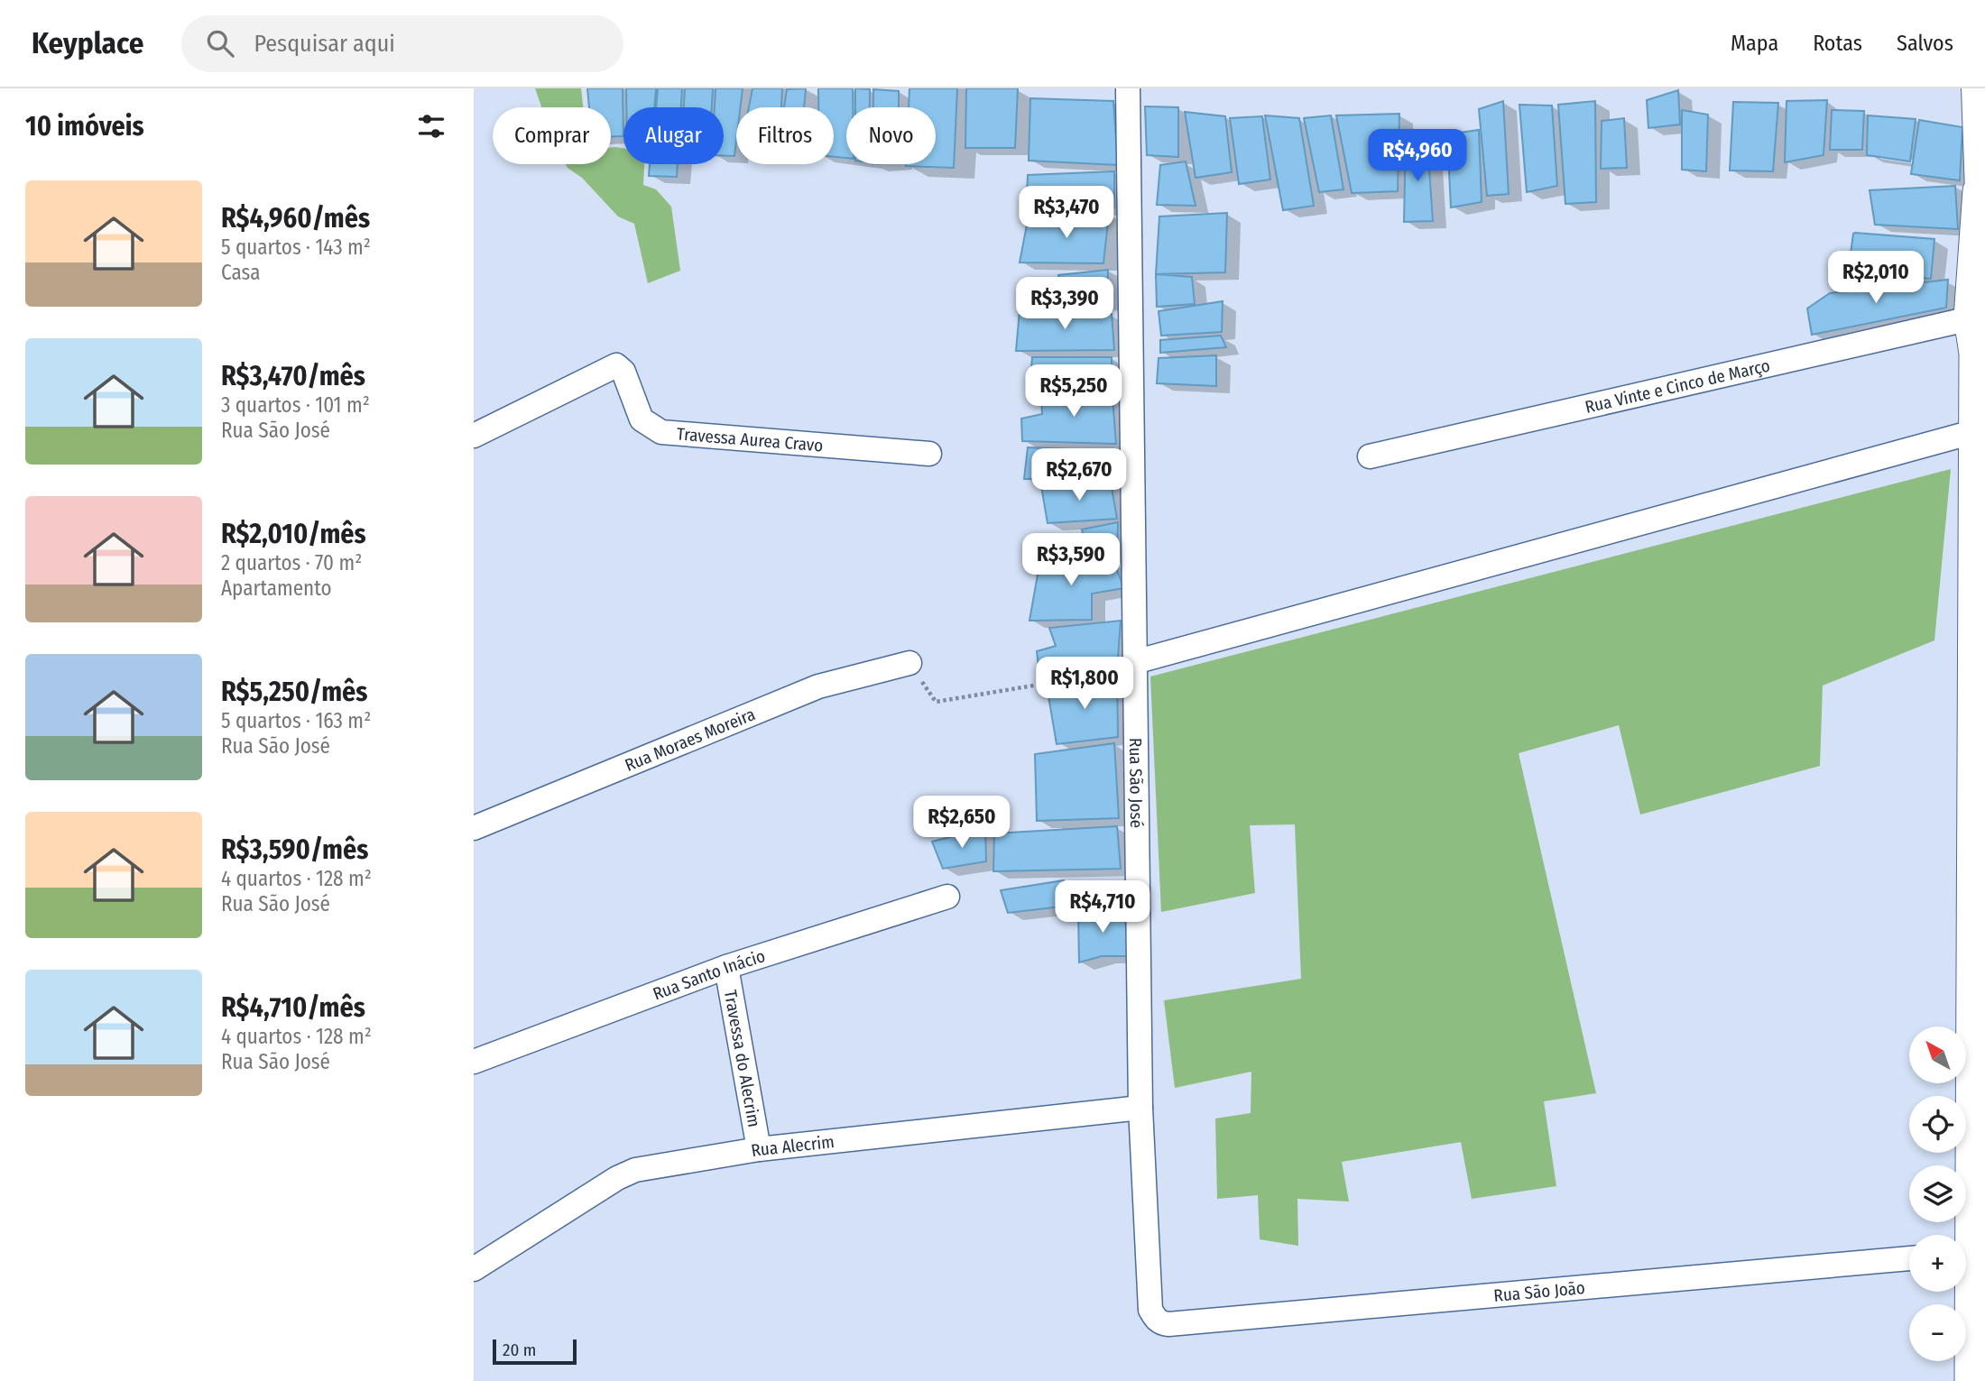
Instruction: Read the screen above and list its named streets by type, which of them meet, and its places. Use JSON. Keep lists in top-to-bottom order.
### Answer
{
  "streets": {
    "street": [
      "Rua Vinte e Cinco de Março",
      "Travessa Aurea Cravo",
      "Rua Moraes Moreira",
      "Rua São José",
      "Rua Santo Inácio",
      "Travessa do Alecrim",
      "Rua Alecrim",
      "Rua São João"
    ]
  },
  "crossings": [
    ["Rua São José", "Rua Alecrim"],
    ["Rua São José", "Rua São João"],
    ["Rua Santo Inácio", "Travessa do Alecrim"],
    ["Travessa do Alecrim", "Rua Alecrim"]
  ],
  "scale_bar": "20 m",
  "north": "top left",
  "page": {
    "header": "Keyplace",
    "search": "Pesquisar aqui",
    "nav": ["Mapa", "Rotas", "Salvos"],
    "heading": "10 imóveis",
    "chip": [
      "Comprar",
      "Alugar",
      "Filtros",
      "Novo"
    ],
    "price": [
      "R$4,960",
      "R$3,470",
      "R$2,010",
      "R$3,390",
      "R$5,250",
      "R$2,670",
      "R$3,590",
      "R$1,800",
      "R$2,650",
      "R$4,710"
    ],
    "list": [
      {
        "name": "R$4,960/mês",
        "note": "5 quartos · 143 m² · Casa"
      },
      {
        "name": "R$3,470/mês",
        "note": "3 quartos · 101 m² · Rua São José"
      },
      {
        "name": "R$2,010/mês",
        "note": "2 quartos · 70 m² · Apartamento"
      },
      {
        "name": "R$5,250/mês",
        "note": "5 quartos · 163 m² · Rua São José"
      },
      {
        "name": "R$3,590/mês",
        "note": "4 quartos · 128 m² · Rua São José"
      },
      {
        "name": "R$4,710/mês",
        "note": "4 quartos · 128 m² · Rua São José"
      }
    ],
    "map_buttons": ["+", "−"],
    "scale": "20 m"
  }
}
